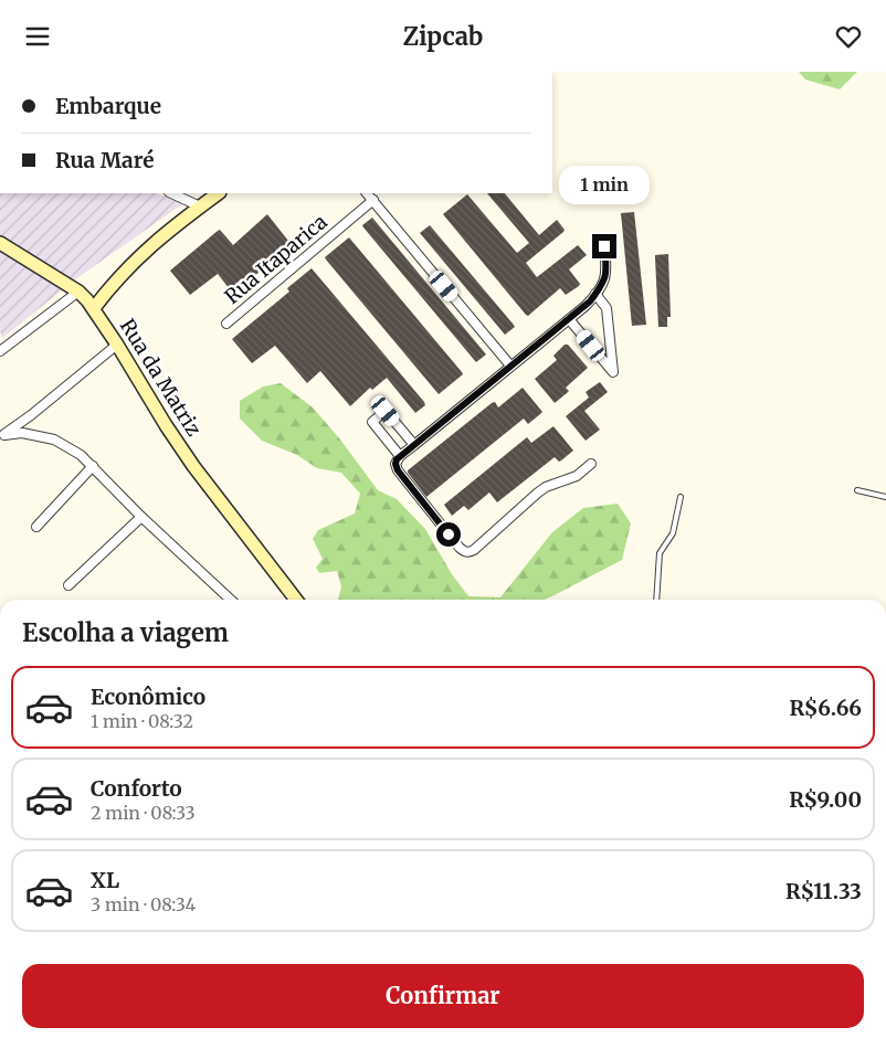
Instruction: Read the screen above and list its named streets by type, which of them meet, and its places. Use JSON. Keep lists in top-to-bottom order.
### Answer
{
  "streets": {
    "main road": ["Rua da Matriz"],
    "street": ["Rua Itaparica"]
  },
  "page": {
    "header": "Zipcab",
    "banner": ["Embarque", "Rua Maré"],
    "bubble": "1 min",
    "heading": "Escolha a viagem",
    "list": [
      {
        "name": "Econômico",
        "note": "1 min · 08:32",
        "value": "R$6.66"
      },
      {
        "name": "Conforto",
        "note": "2 min · 08:33",
        "value": "R$9.00"
      },
      {
        "name": "XL",
        "note": "3 min · 08:34",
        "value": "R$11.33"
      }
    ],
    "buttons": "Confirmar"
  }
}
